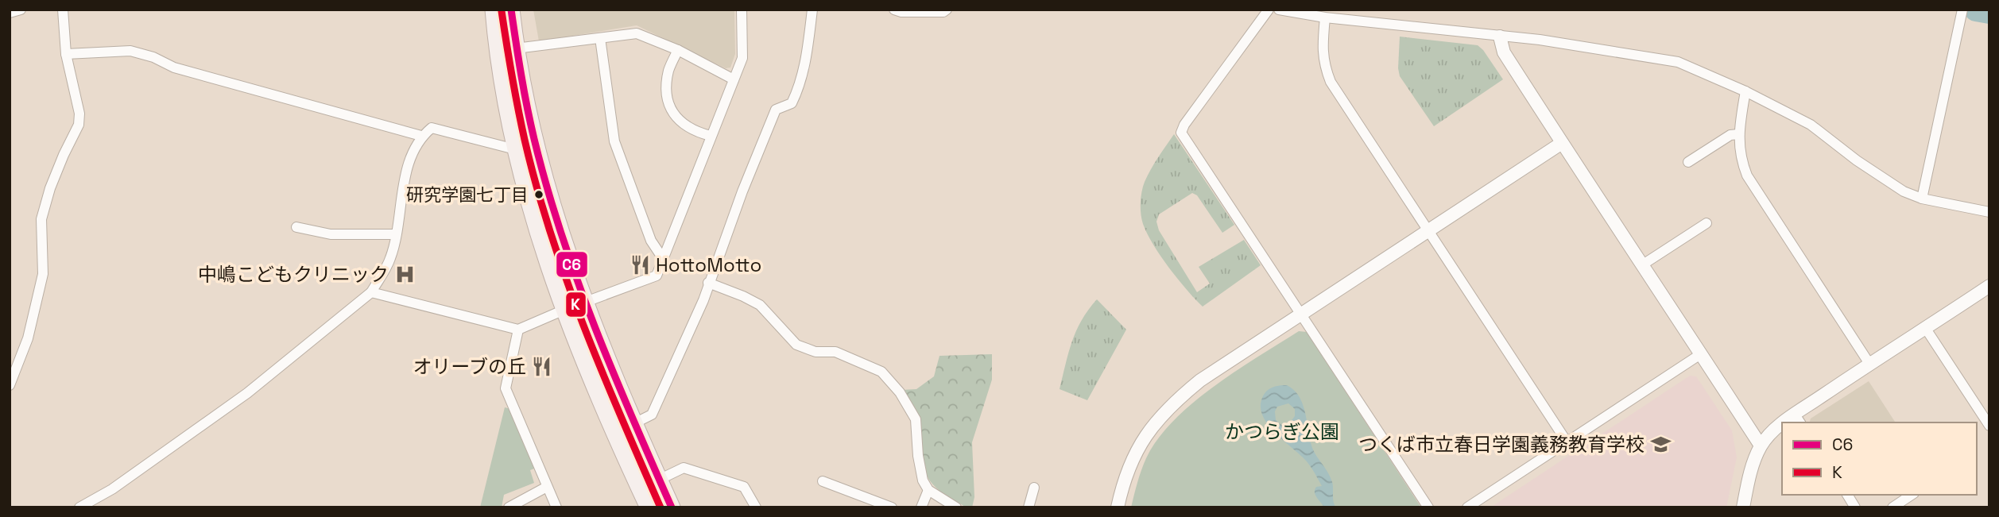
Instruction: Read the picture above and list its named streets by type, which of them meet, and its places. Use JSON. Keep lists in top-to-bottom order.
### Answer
{
  "parks": ["かつらぎ公園"],
  "places": {
    "other": ["研究学園七丁目"],
    "restaurant": ["HottoMotto", "オリーブの丘"],
    "hospital": ["中嶋こどもクリニック"],
    "school or university": ["つくば市立春日学園義務教育学校"]
  },
  "lines": ["transit line C6", "transit line K"],
  "legend": ["C6", "K"]
}
